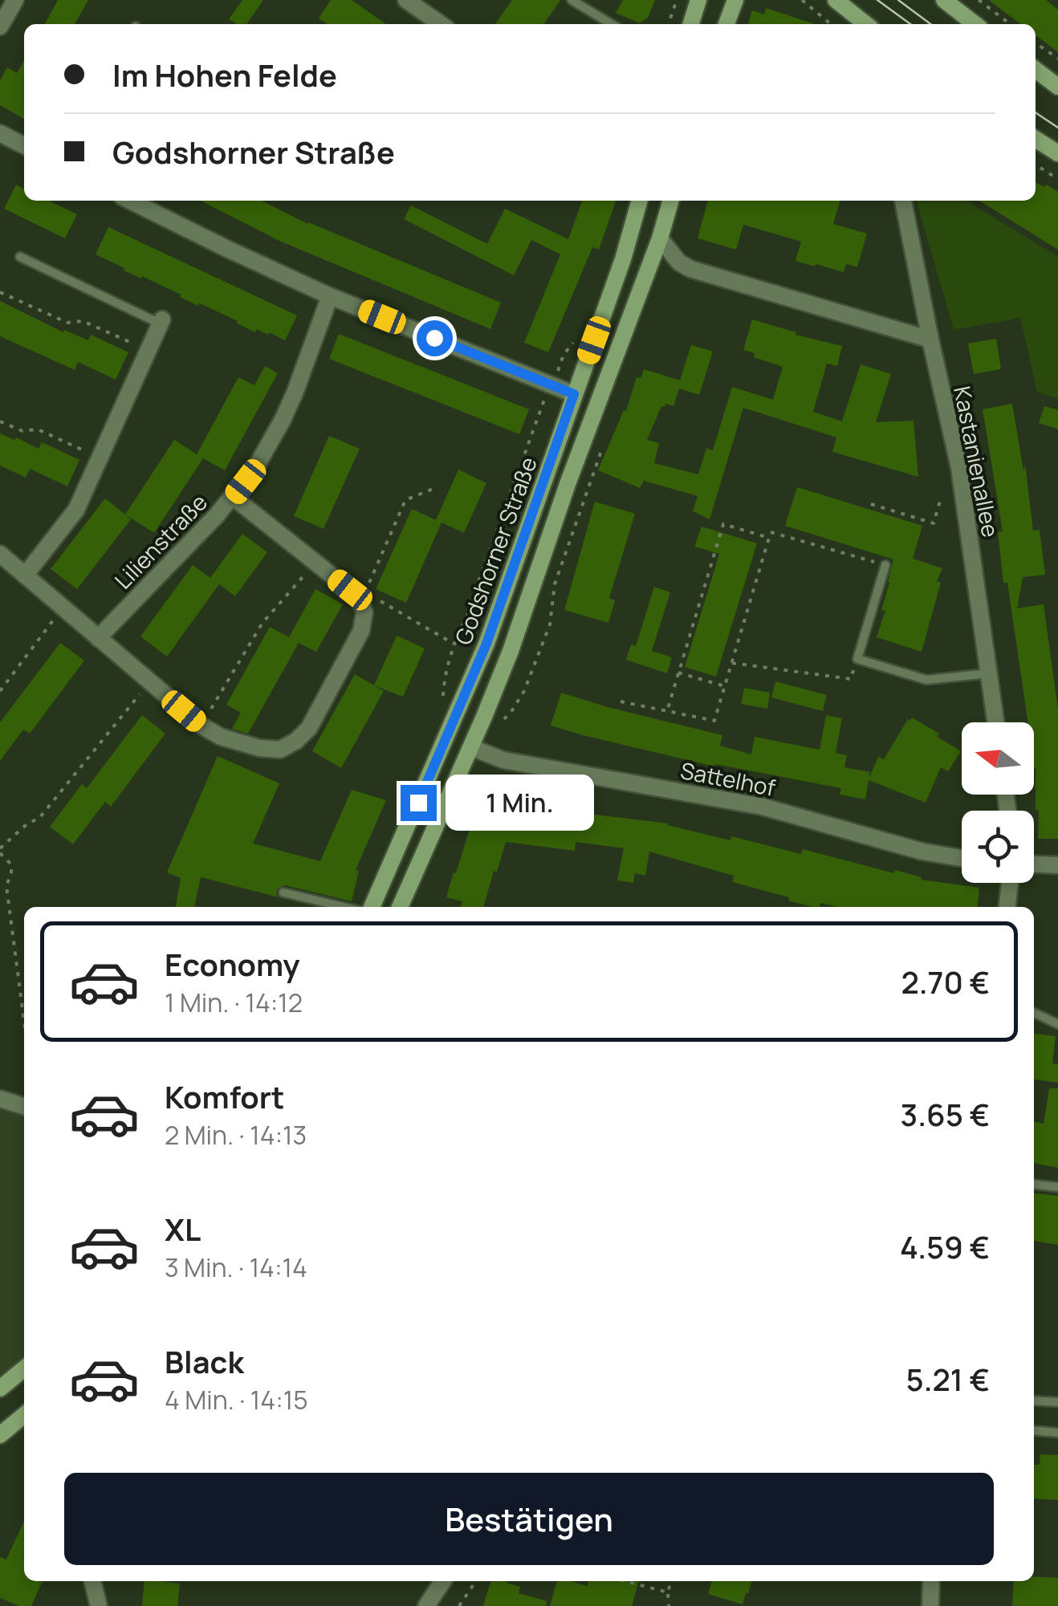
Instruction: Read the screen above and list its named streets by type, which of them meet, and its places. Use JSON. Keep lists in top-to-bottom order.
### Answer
{
  "streets": {
    "main road": ["Godshorner Straße"],
    "street": ["Kastanienallee", "Lilienstraße", "Sattelhof"]
  },
  "crossings": [
    ["Godshorner Straße", "Sattelhof"]
  ],
  "north": "left",
  "page": {
    "banner": ["Im Hohen Felde", "Godshorner Straße"],
    "bubble": "1 Min.",
    "list": [
      {
        "name": "Economy",
        "note": "1 Min. · 14:12",
        "value": "2.70 €"
      },
      {
        "name": "Komfort",
        "note": "2 Min. · 14:13",
        "value": "3.65 €"
      },
      {
        "name": "XL",
        "note": "3 Min. · 14:14",
        "value": "4.59 €"
      },
      {
        "name": "Black",
        "note": "4 Min. · 14:15",
        "value": "5.21 €"
      }
    ],
    "buttons": "Bestätigen"
  }
}
